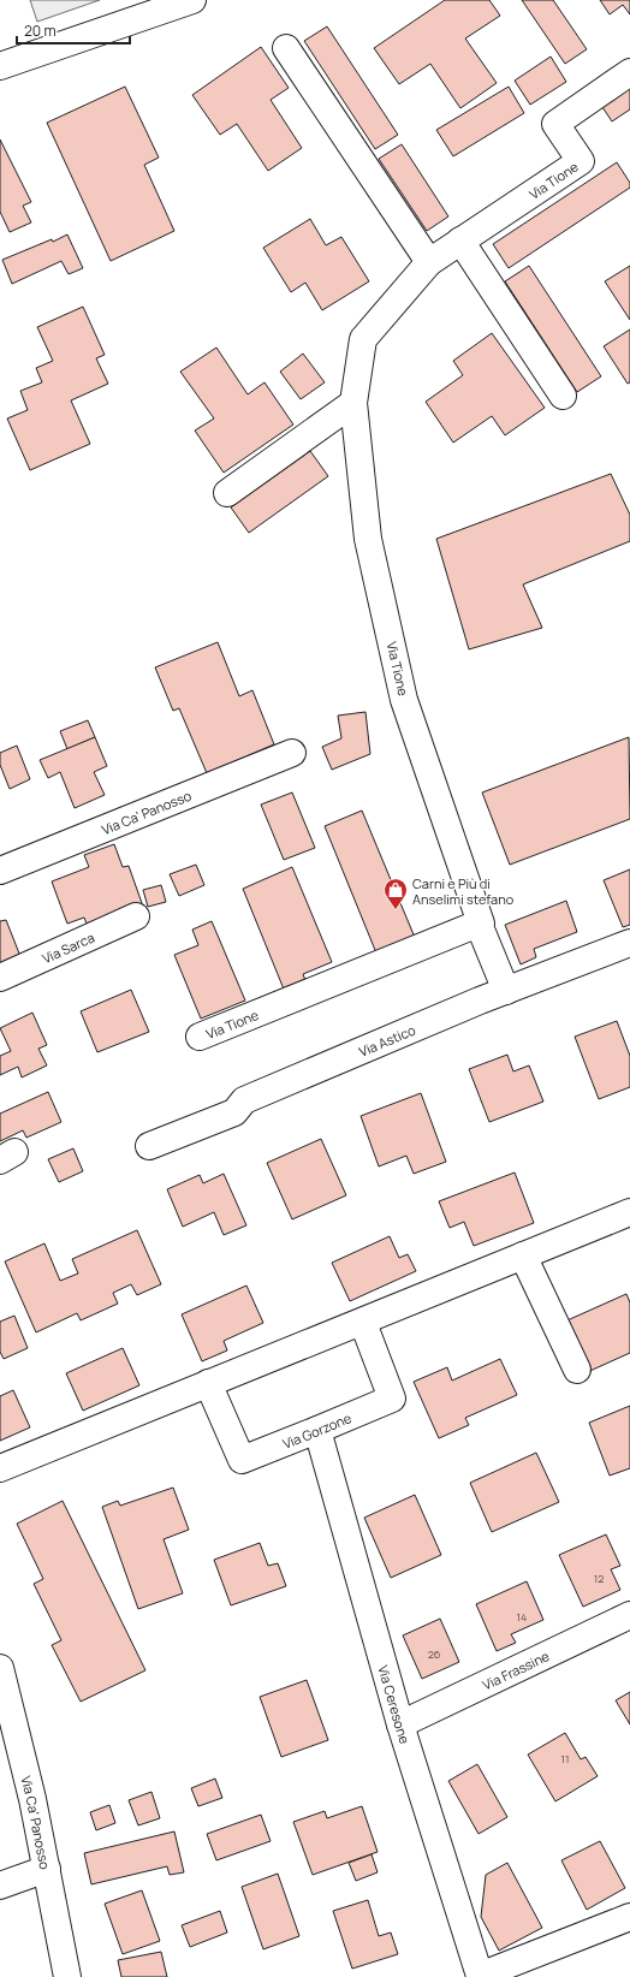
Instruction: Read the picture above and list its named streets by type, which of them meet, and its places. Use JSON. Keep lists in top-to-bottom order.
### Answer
{
  "streets": {
    "street": [
      "Via Tione",
      "Via Ca' Panosso",
      "Via Sarca",
      "Via Astico",
      "Via Gorzone",
      "Via Frassine",
      "Via Ceresone"
    ]
  },
  "crossings": [
    ["Via Tione", "Via Astico"],
    ["Via Gorzone", "Via Ceresone"],
    ["Via Frassine", "Via Ceresone"]
  ],
  "places": {
    "shop": ["Carni e Più di Anselimi stefano"]
  },
  "house_numbers": [
    "12",
    "14",
    "26",
    "11"
  ],
  "scale_bar": "20 m"
}
